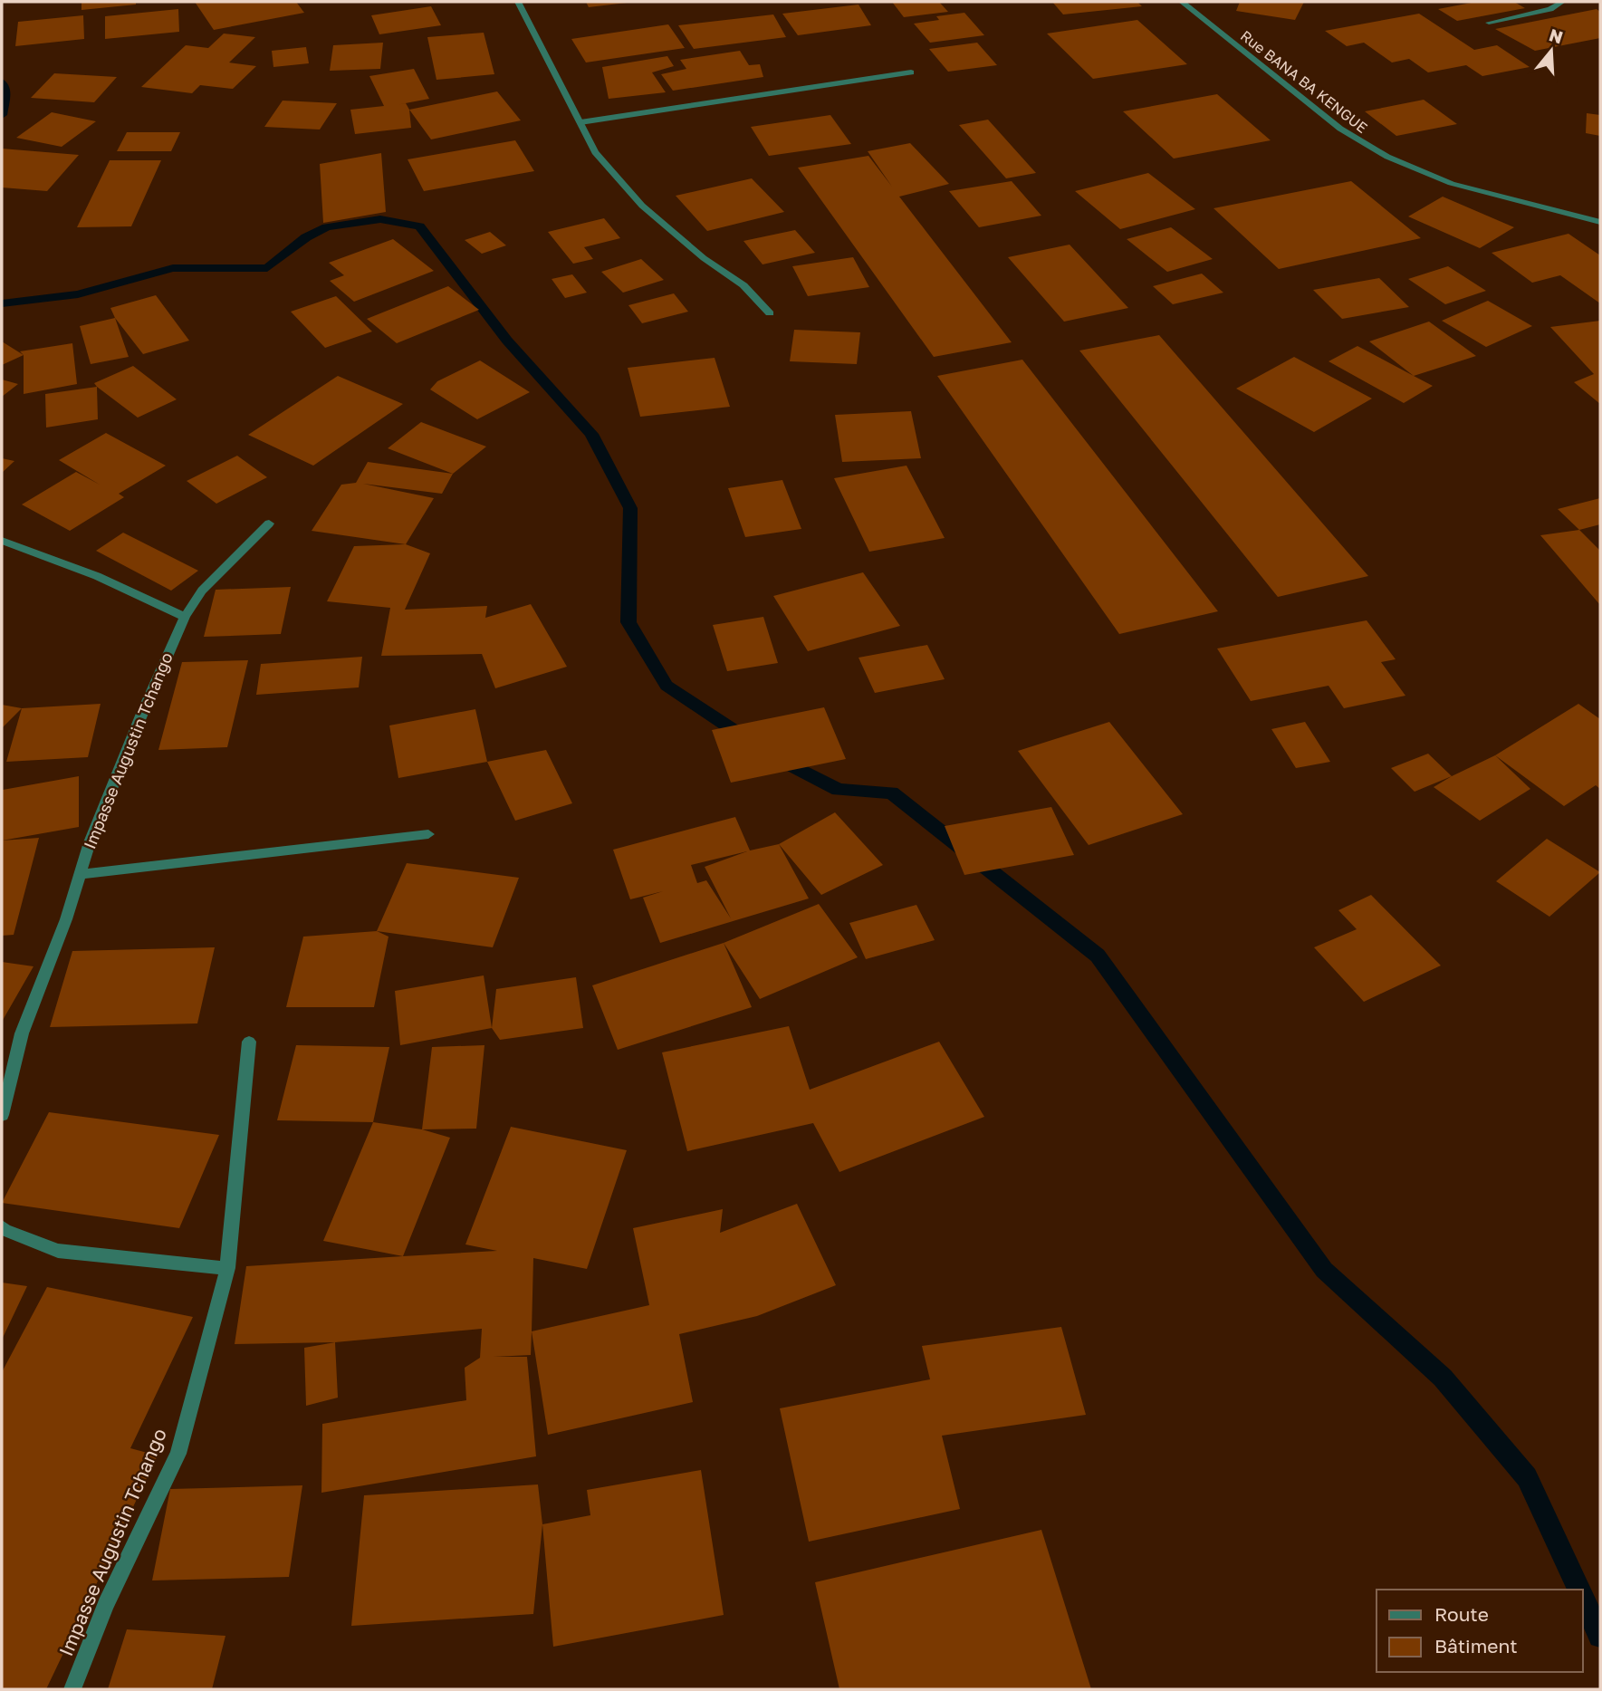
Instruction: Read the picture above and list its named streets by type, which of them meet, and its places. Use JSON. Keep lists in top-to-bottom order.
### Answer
{
  "streets": {
    "street": ["Rue BANA BA KENGUE", "Impasse Augustin Tchango"]
  },
  "legend": ["Route", "Bâtiment"],
  "north": "top"
}
